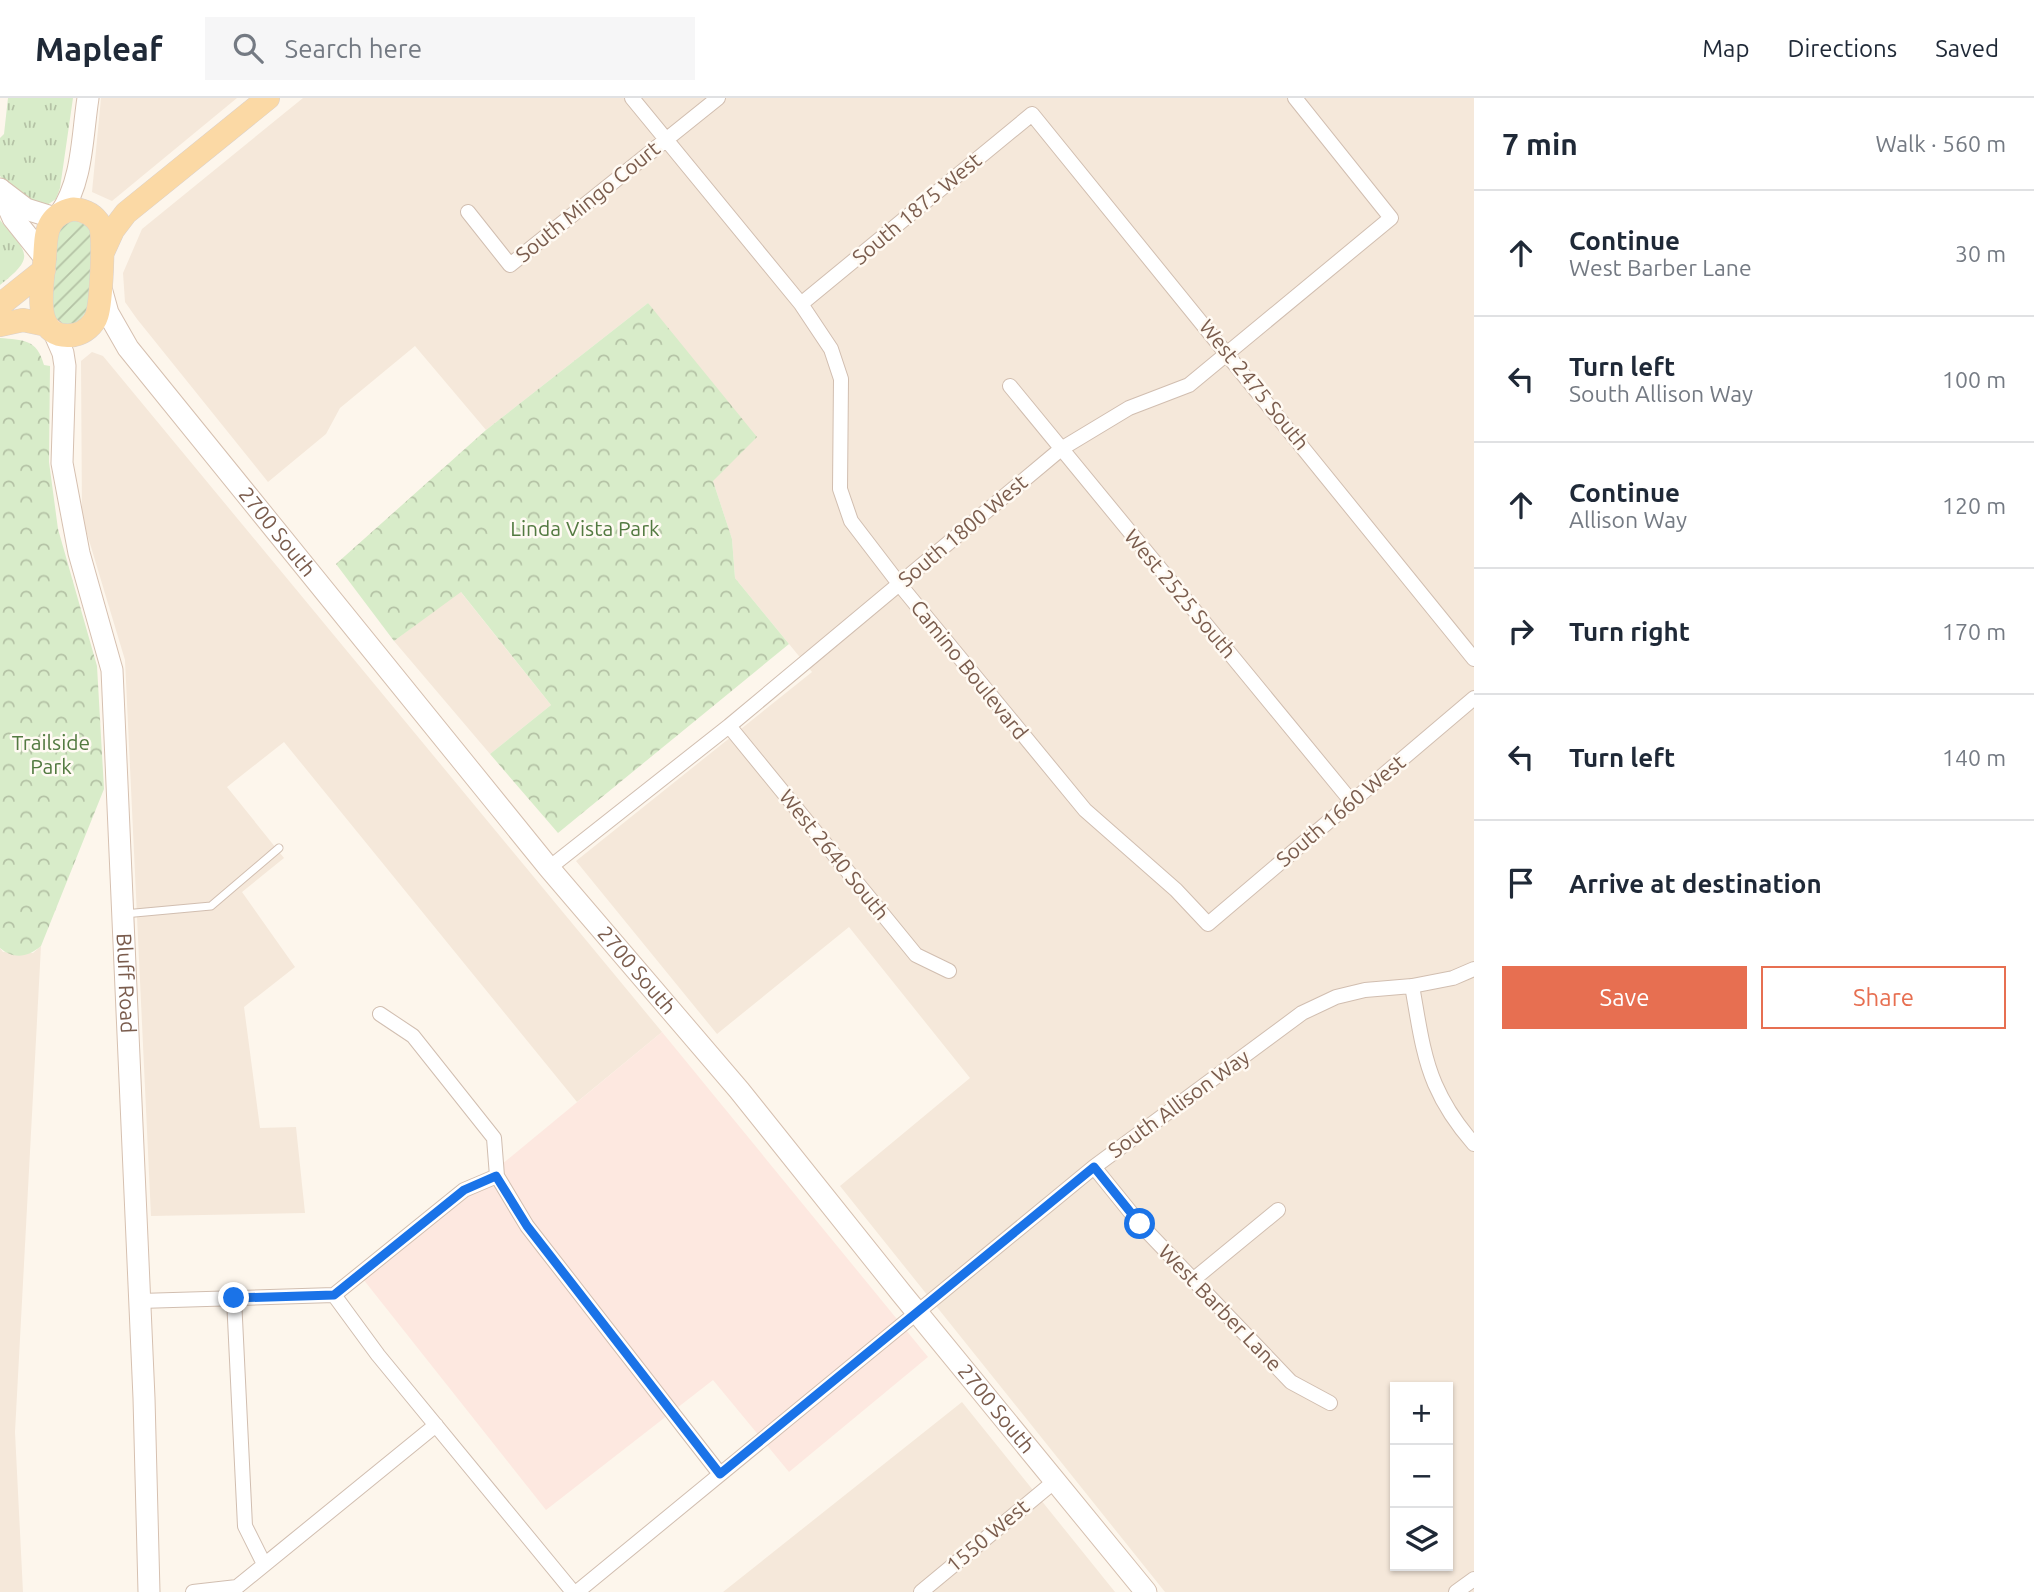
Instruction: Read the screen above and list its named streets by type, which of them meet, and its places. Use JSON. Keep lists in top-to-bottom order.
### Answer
{
  "streets": {
    "main road": ["2700 South", "Bluff Road"],
    "street": [
      "South Mingo Court",
      "South 1875 West",
      "West 2475 South",
      "South 1800 West",
      "West 2525 South",
      "Camino Boulevard",
      "South 1660 West",
      "West 2640 South",
      "South Allison Way",
      "West Barber Lane",
      "1550 West"
    ]
  },
  "crossings": [
    ["South Mingo Court", "Camino Boulevard"],
    ["South 1875 West", "West 2475 South"],
    ["South 1875 West", "Camino Boulevard"],
    ["West 2475 South", "South 1800 West"],
    ["South 1800 West", "2700 South"],
    ["South 1800 West", "West 2525 South"],
    ["South 1800 West", "Camino Boulevard"],
    ["South 1800 West", "West 2640 South"],
    ["2700 South", "Bluff Road"],
    ["2700 South", "South Allison Way"],
    ["2700 South", "1550 West"],
    ["West 2525 South", "South 1660 West"],
    ["Camino Boulevard", "South 1660 West"],
    ["South Allison Way", "West Barber Lane"]
  ],
  "parks": ["Linda Vista Park", "Trailside Park"],
  "page": {
    "header": "Mapleaf",
    "search": "Search here",
    "nav": ["Map", "Directions", "Saved"],
    "heading": ["7 min", "Walk · 560 m"],
    "list": [
      ["Continue", "West Barber Lane", "30 m"],
      ["Turn left", "South Allison Way", "100 m"],
      ["Continue", "Allison Way", "120 m"],
      ["Turn right", "170 m"],
      ["Turn left", "140 m"],
      "Arrive at destination"
    ],
    "buttons": ["Save", "Share"],
    "map_buttons": ["+", "−"]
  }
}
